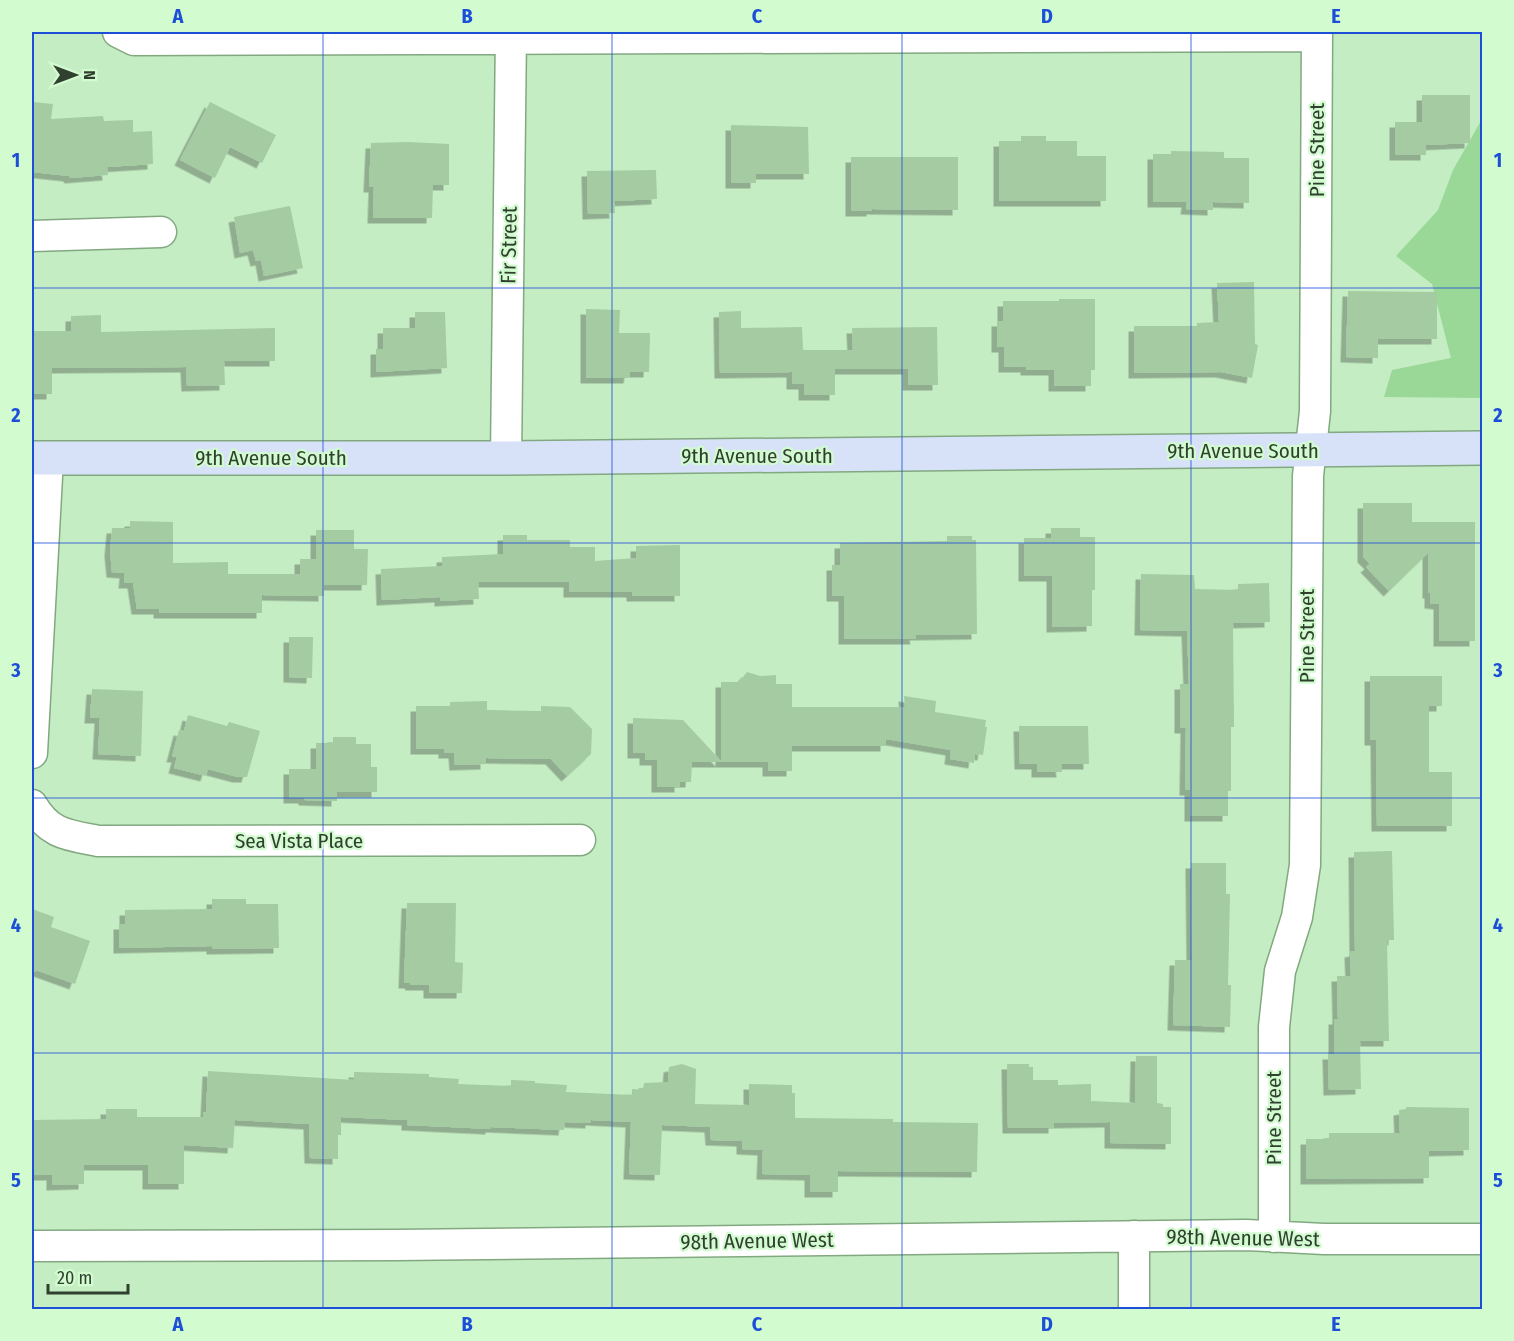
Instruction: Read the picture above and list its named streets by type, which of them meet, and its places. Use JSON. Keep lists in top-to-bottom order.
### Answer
{
  "streets": {
    "main road": ["9th Avenue South"],
    "street": [
      "Pine Street",
      "Fir Street",
      "Sea Vista Place",
      "98th Avenue West"
    ]
  },
  "crossings": [
    ["Pine Street", "9th Avenue South"],
    ["Pine Street", "98th Avenue West"],
    ["Fir Street", "9th Avenue South"]
  ],
  "scale_bar": "20 m",
  "north": "right",
  "grid": {
    "columns": [
      "A",
      "B",
      "C",
      "D",
      "E"
    ],
    "rows": [
      "1",
      "2",
      "3",
      "4",
      "5"
    ]
  }
}
